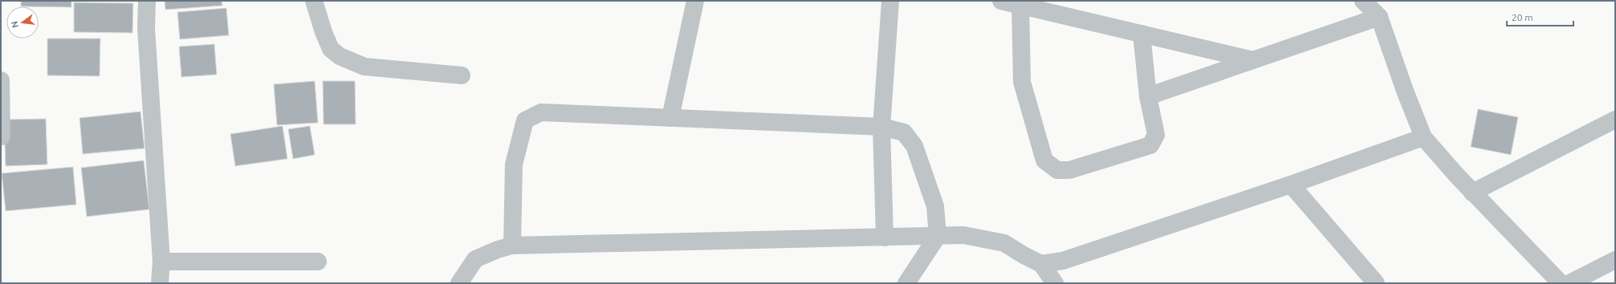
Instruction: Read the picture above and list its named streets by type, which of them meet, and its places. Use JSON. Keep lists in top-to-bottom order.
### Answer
{
  "scale_bar": "20 m",
  "north": "left"
}
